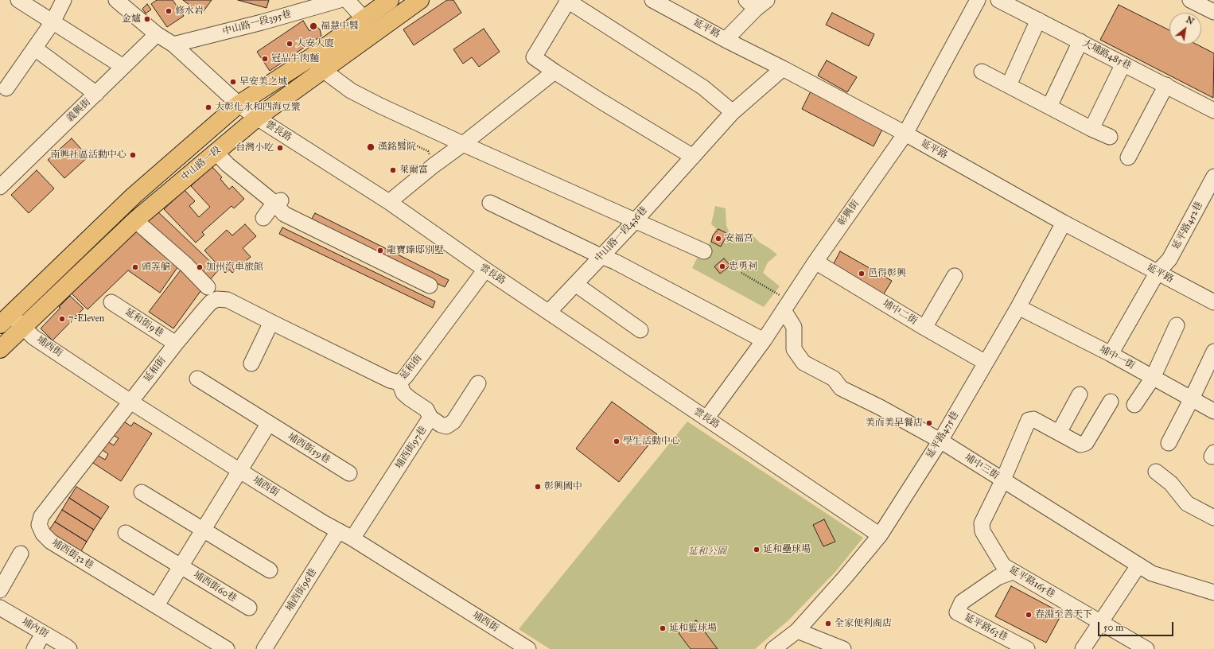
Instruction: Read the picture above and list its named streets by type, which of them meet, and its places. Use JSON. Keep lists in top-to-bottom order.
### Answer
{
  "streets": {
    "main road": ["中山路一段"],
    "street": [
      "中山路一段395巷",
      "延平路",
      "大埔路485巷",
      "義興街",
      "雲長路",
      "彰興街",
      "延平路452巷",
      "中山路一段436巷",
      "埔中二街",
      "延和街9巷",
      "埔西街",
      "埔中一街",
      "延和街",
      "延平路475巷",
      "埔西街97巷",
      "埔西街59巷",
      "埔中三街",
      "埔西街32巷",
      "延平路165巷",
      "埔西街60巷",
      "埔西街96巷",
      "延平路63巷",
      "埔內街"
    ]
  },
  "crossings": [
    ["中山路一段395巷", "雲長路"],
    ["延平路", "彰興街"],
    ["延平路", "延平路452巷"],
    ["延平路", "中山路一段436巷"],
    ["延平路", "延平路475巷"],
    ["義興街", "雲長路"],
    ["雲長路", "中山路一段"],
    ["雲長路", "彰興街"],
    ["雲長路", "中山路一段436巷"],
    ["雲長路", "延和街"],
    ["雲長路", "延平路475巷"],
    ["中山路一段", "埔西街"],
    ["彰興街", "埔中二街"],
    ["彰興街", "埔中三街"],
    ["延平路452巷", "埔中一街"],
    ["埔中二街", "延平路475巷"],
    ["延和街9巷", "延和街"],
    ["埔西街", "延和街"],
    ["埔西街", "埔西街97巷"],
    ["埔西街", "埔西街32巷"],
    ["埔西街", "埔西街96巷"],
    ["埔中一街", "延平路475巷"],
    ["延和街", "埔西街32巷"],
    ["延平路475巷", "埔中三街"],
    ["埔中三街", "延平路165巷"],
    ["延平路165巷", "延平路63巷"]
  ],
  "parks": ["延和公園"],
  "places": [
    "修水岩",
    "金爐",
    "福慧中醫",
    "大安大廈",
    "冠品牛肉麵",
    "早安美之城",
    "大彰化永和四海豆漿",
    "漢銘醫院",
    "台灣小吃",
    "南興社區活動中心",
    "萊爾富",
    "安福宮",
    "龍寶臻邸別墅",
    "忠勇祠",
    "頭等艙",
    "加州汽車旅館",
    "邑得彰興",
    "7-Eleven",
    "美而美早餐店",
    "學生活動中心",
    "彰興國中",
    "延和壘球場",
    "春淵至善天下",
    "全家便利商店",
    "延和籃球場"
  ],
  "scale_bar": "50 m",
  "north": "top right"
}
